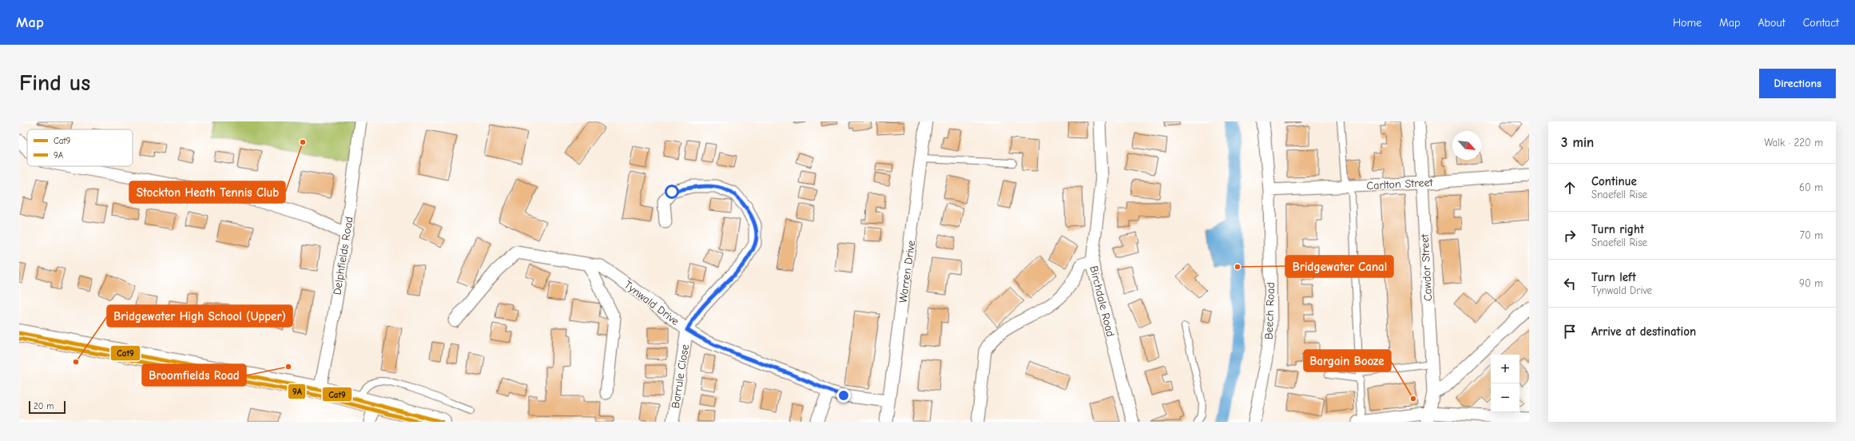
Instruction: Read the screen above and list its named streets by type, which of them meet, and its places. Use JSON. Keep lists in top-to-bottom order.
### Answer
{
  "streets": {
    "street": [
      "Carlton Street",
      "Delphfields Road",
      "Cawdor Street",
      "Warren Drive",
      "Birchdale Road",
      "Tynwald Drive",
      "Beech Road",
      "Barrule Close"
    ]
  },
  "crossings": [
    ["Carlton Street", "Cawdor Street"],
    ["Carlton Street", "Beech Road"],
    ["Warren Drive", "Tynwald Drive"],
    ["Tynwald Drive", "Barrule Close"]
  ],
  "places": [
    "Stockton Heath Tennis Club",
    "Bridgewater Canal",
    "Bridgewater High School (Upper)",
    "Broomfields Road",
    "Bargain Booze"
  ],
  "lines": ["transit line Cat9", "transit line 9A"],
  "legend": ["Cat9", "9A"],
  "scale_bar": "20 m",
  "north": "bottom right",
  "page": {
    "header": "Map",
    "nav": [
      "Home",
      "Map",
      "About",
      "Contact"
    ],
    "buttons": "Directions",
    "title": "Find us",
    "heading": ["3 min", "Walk · 220 m"],
    "list": [
      ["Continue", "Snaefell Rise", "60 m"],
      ["Turn right", "Snaefell Rise", "70 m"],
      ["Turn left", "Tynwald Drive", "90 m"],
      "Arrive at destination"
    ],
    "map_buttons": ["+", "−"],
    "scale": "20 m"
  }
}
